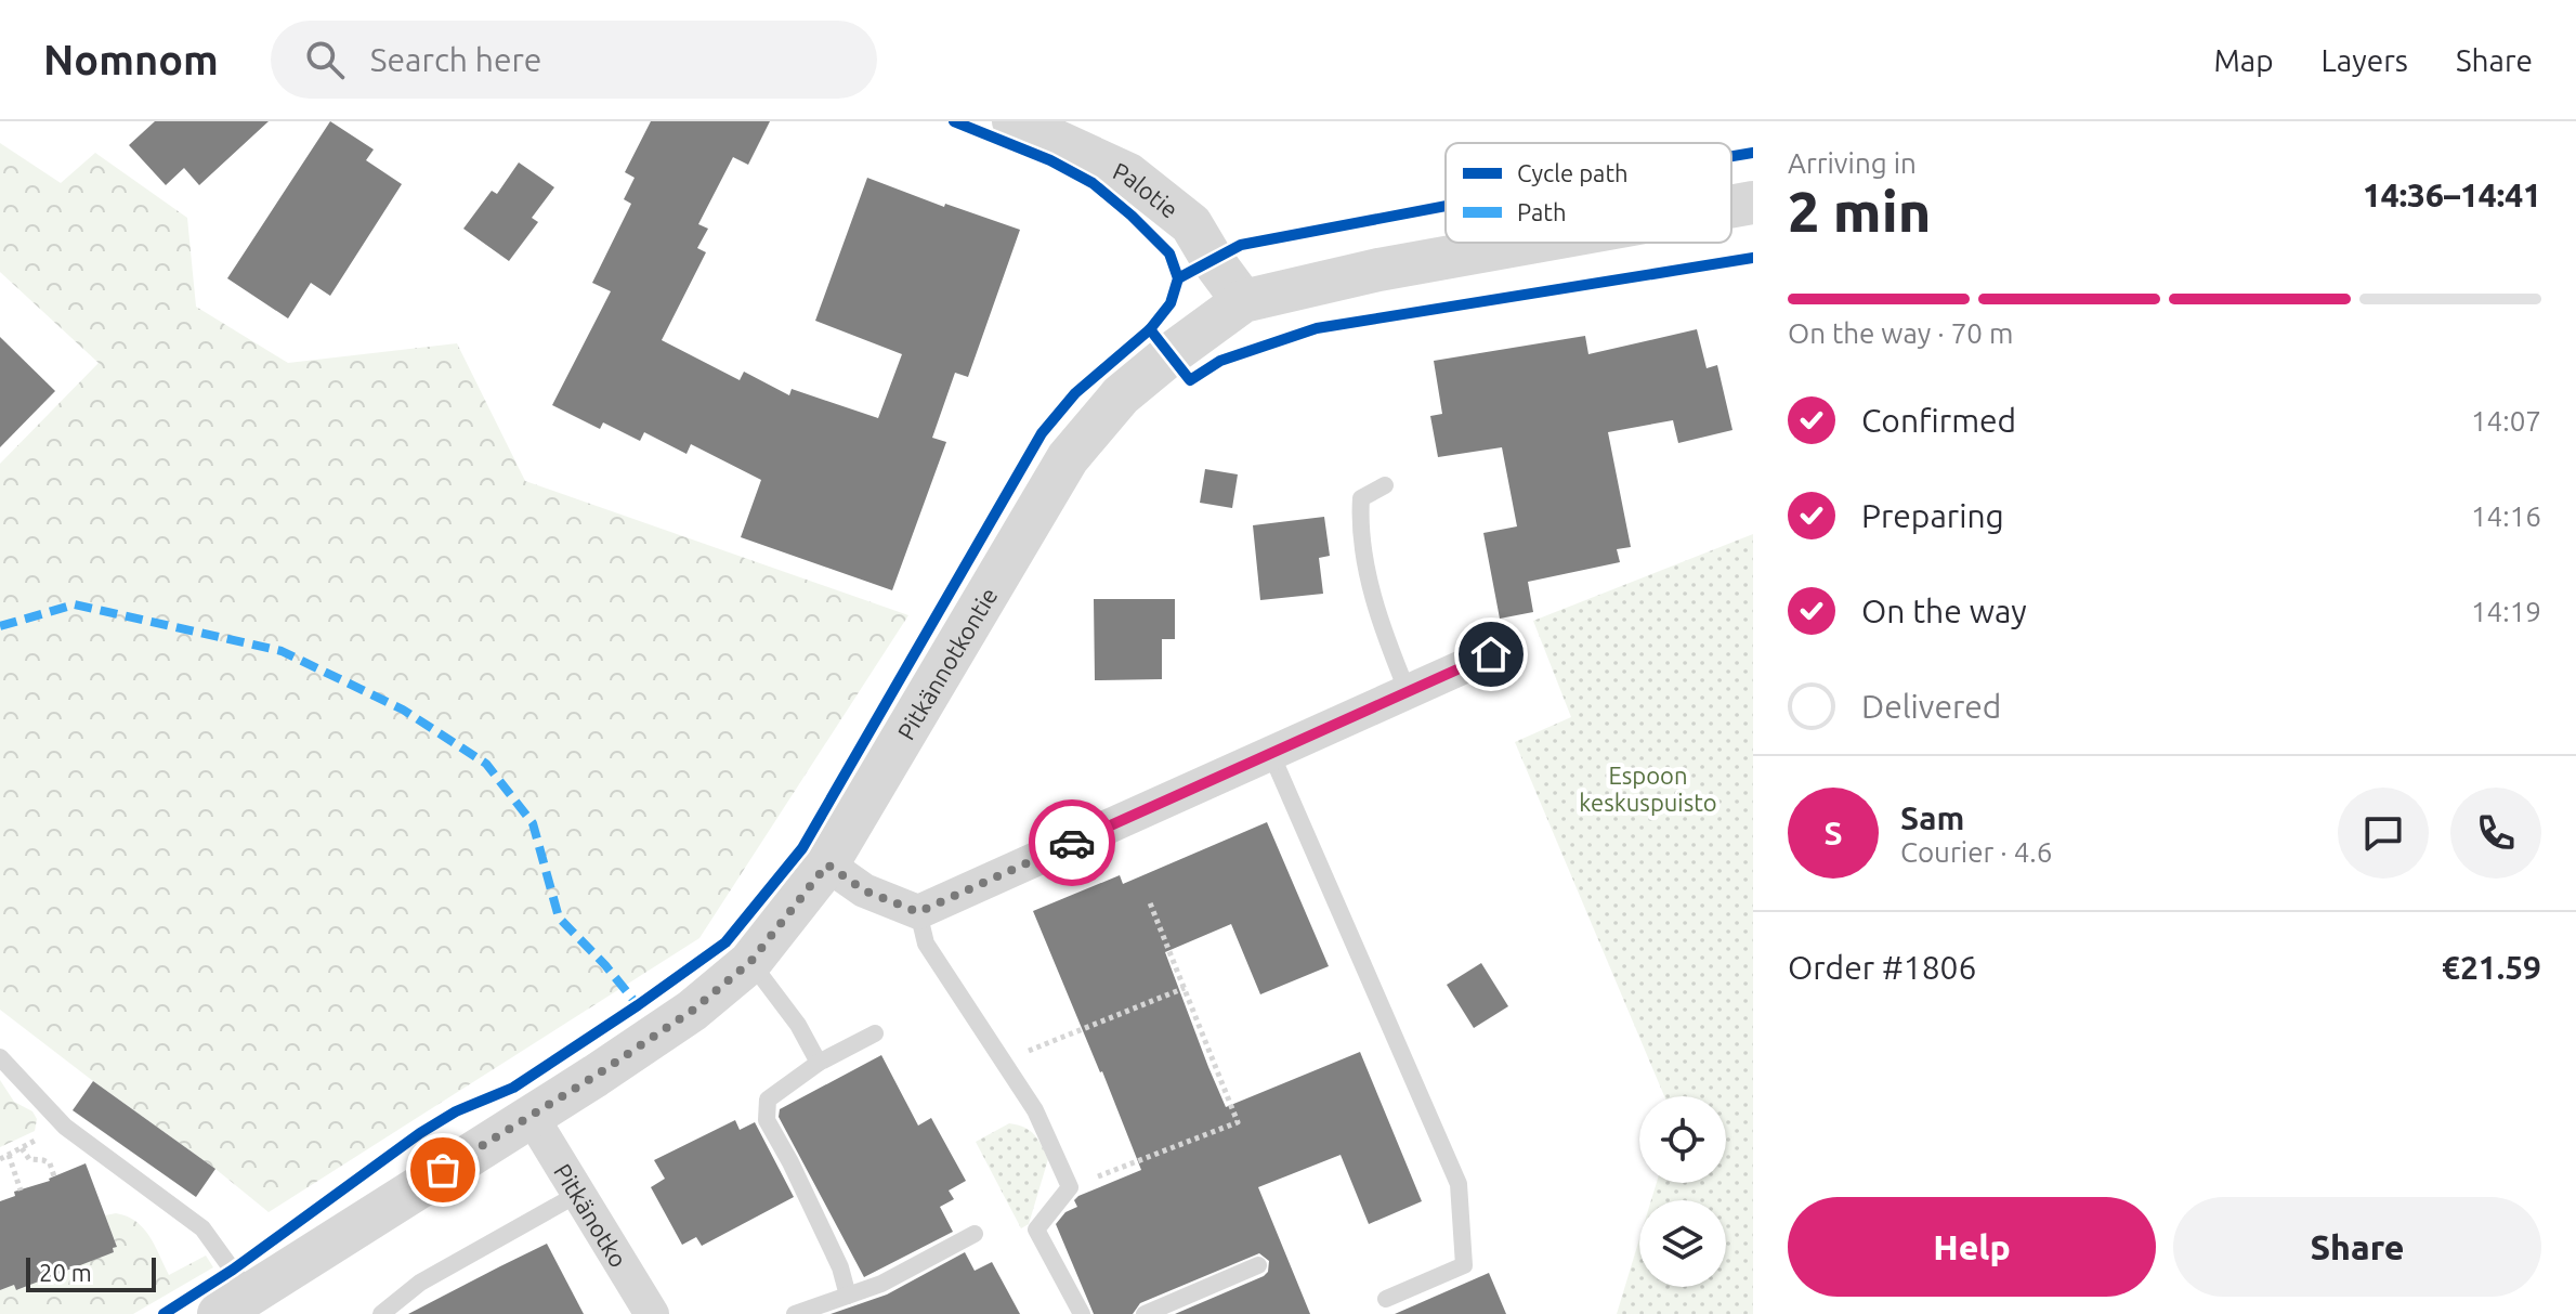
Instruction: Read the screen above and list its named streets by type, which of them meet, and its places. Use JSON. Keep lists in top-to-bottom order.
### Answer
{
  "streets": {
    "street": ["Palotie", "Pitkännotkontie", "Pitkänotko"]
  },
  "crossings": [
    ["Palotie", "Pitkännotkontie"],
    ["Pitkännotkontie", "Pitkänotko"]
  ],
  "parks": ["Espoon keskuspuisto"],
  "legend": ["Cycle path", "Path"],
  "scale_bar": "20 m",
  "page": {
    "header": "Nomnom",
    "search": "Search here",
    "nav": ["Map", "Layers", "Share"],
    "heading": ["2 min", "Arriving in", "14:36–14:41"],
    "panel": [
      "Sam",
      "Courier · 4.6",
      "Order #1806",
      "€21.59"
    ],
    "bar": "On the way · 70 m",
    "list": [
      ["Confirmed", "14:07"],
      ["Preparing", "14:16"],
      ["On the way", "14:19"],
      "Delivered"
    ],
    "round": "S",
    "buttons": ["Help", "Share"],
    "scale": "20 m"
  }
}
